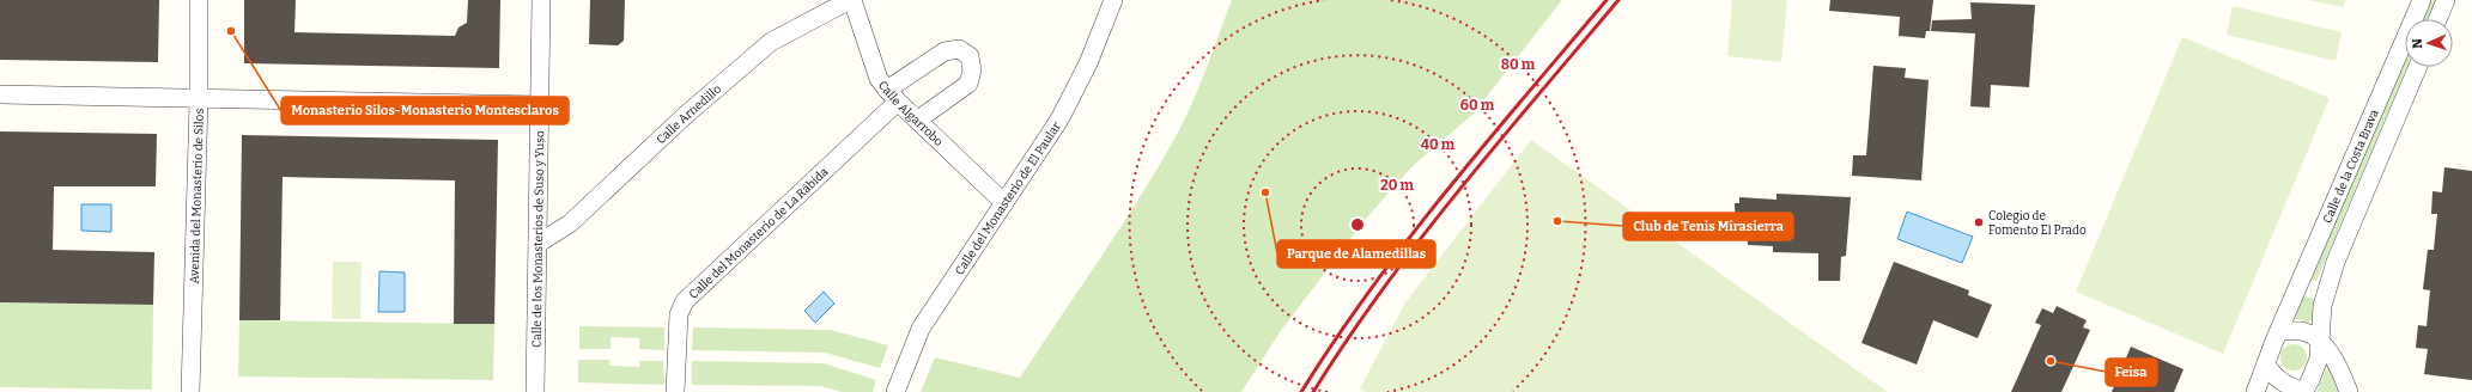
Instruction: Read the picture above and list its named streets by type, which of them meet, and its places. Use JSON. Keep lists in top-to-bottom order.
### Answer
{
  "streets": {
    "street": [
      "Calle Algarrobo",
      "Calle Arnedillo",
      "Calle de la Costa Brava",
      "Avenida del Monasterio de Silos",
      "Calle del Monasterio de El Paular",
      "Calle del Monasterio de La Rábida",
      "Calle de los Monasterios de Suso y Yuso"
    ]
  },
  "crossings": [
    ["Calle Algarrobo", "Calle Arnedillo"],
    ["Calle Algarrobo", "Calle del Monasterio de El Paular"],
    ["Calle Algarrobo", "Calle del Monasterio de La Rábida"],
    ["Calle Arnedillo", "Calle de los Monasterios de Suso y Yuso"]
  ],
  "places": [
    "Monasterio Silos-Monasterio Montesclaros",
    "Parque de Alamedillas",
    "Club de Tenis Mirasierra",
    "Colegio de Fomento El Prado",
    "Feisa"
  ],
  "north": "left",
  "rings": [
    "80 m",
    "60 m",
    "40 m",
    "20 m"
  ]
}
